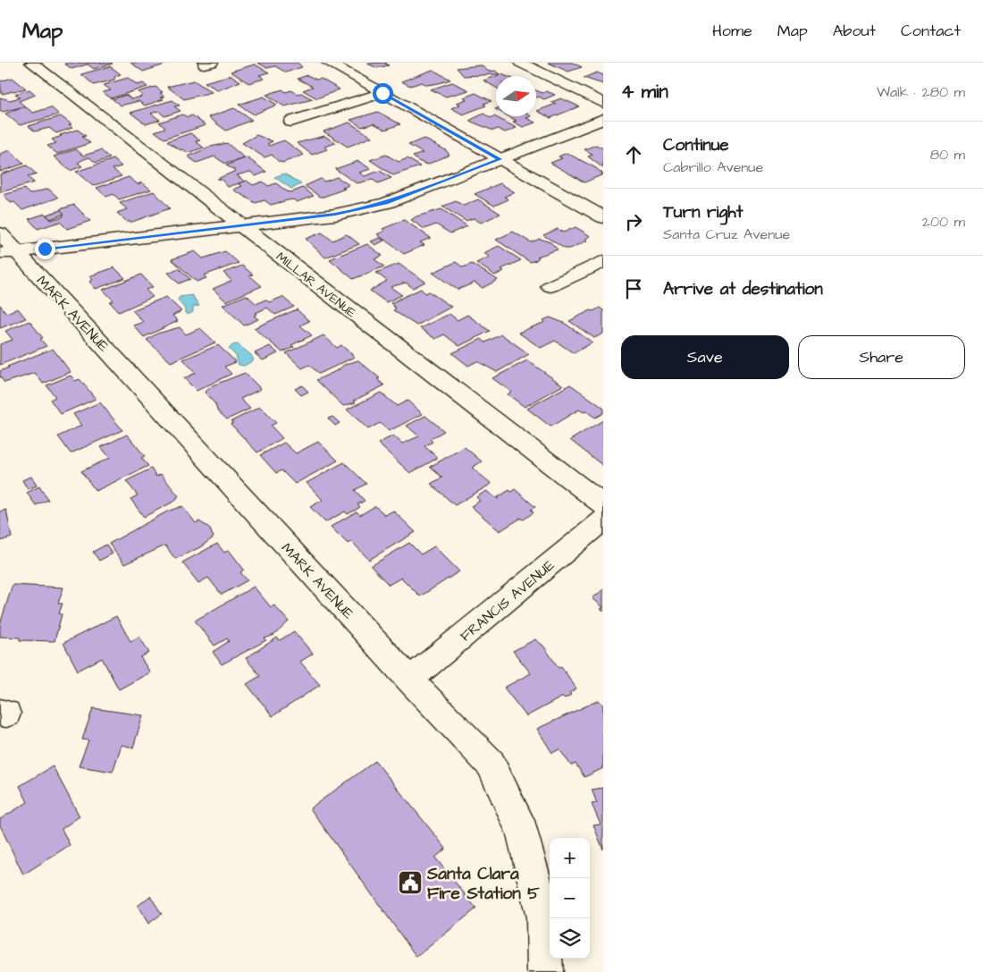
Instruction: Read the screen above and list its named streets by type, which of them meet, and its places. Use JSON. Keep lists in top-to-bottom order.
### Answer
{
  "streets": {
    "street": ["MILLAR AVENUE", "MARK AVENUE", "FRANCIS AVENUE"]
  },
  "crossings": [
    ["MARK AVENUE", "FRANCIS AVENUE"]
  ],
  "places": {
    "public building": ["Santa Clara Fire Station 5"]
  },
  "north": "right",
  "page": {
    "header": "Map",
    "nav": [
      "Home",
      "Map",
      "About",
      "Contact"
    ],
    "heading": ["4 min", "Walk · 280 m"],
    "list": [
      ["Continue", "Cabrillo Avenue", "80 m"],
      ["Turn right", "Santa Cruz Avenue", "200 m"],
      "Arrive at destination"
    ],
    "buttons": ["Save", "Share"],
    "map_buttons": ["+", "−"]
  }
}
